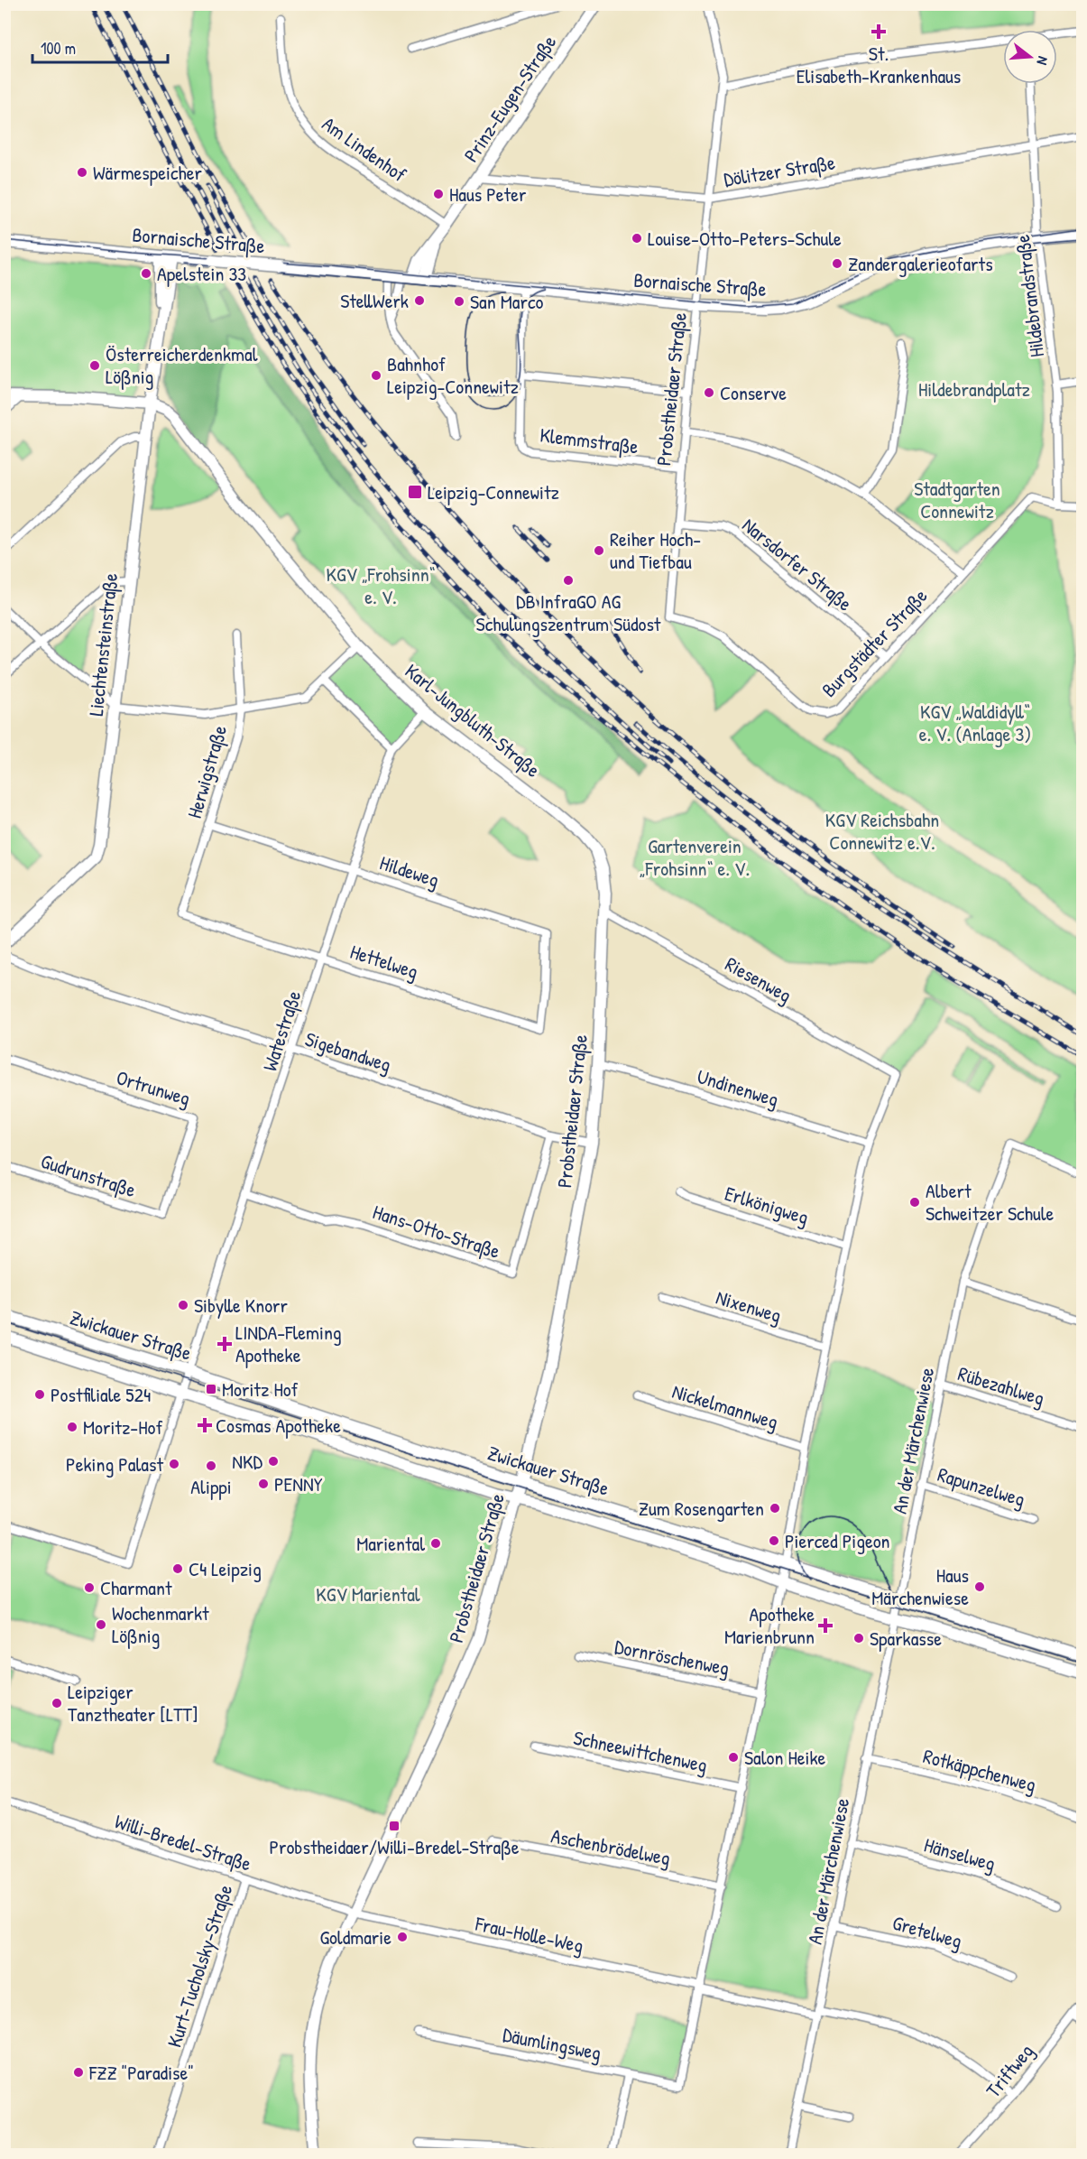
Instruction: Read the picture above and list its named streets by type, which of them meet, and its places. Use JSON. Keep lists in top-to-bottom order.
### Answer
{
  "streets": {
    "main road": [
      "Prinz-Eugen-Straße",
      "Bornaische Straße",
      "Probstheidaer Straße",
      "Liechtensteinstraße",
      "Karl-Jungbluth-Straße",
      "Zwickauer Straße"
    ],
    "street": [
      "Am Lindenhof",
      "Dölitzer Straße",
      "Hildebrandstraße",
      "Klemmstraße",
      "Narsdorfer Straße",
      "Burgstädter Straße",
      "Herwigstraße",
      "Hildeweg",
      "Hettelweg",
      "Riesenweg",
      "Watestraße",
      "Sigebandweg",
      "Ortrunweg",
      "Undinenweg",
      "Gudrunstraße",
      "Erlkönigweg",
      "Hans-Otto-Straße",
      "Nixenweg",
      "Rübezahlweg",
      "Nickelmannweg",
      "An der Märchenwiese",
      "Rapunzelweg",
      "Dornröschenweg",
      "Schneewittchenweg",
      "Rotkäppchenweg",
      "Willi-Bredel-Straße",
      "Aschenbrödelweg",
      "Hänselweg",
      "Gretelweg",
      "Frau-Holle-Weg",
      "Kurt-Tucholsky-Straße",
      "Däumlingsweg",
      "Triftweg"
    ]
  },
  "crossings": [
    ["Prinz-Eugen-Straße", "Am Lindenhof"],
    ["Prinz-Eugen-Straße", "Dölitzer Straße"],
    ["Prinz-Eugen-Straße", "Bornaische Straße"],
    ["Dölitzer Straße", "Hildebrandstraße"],
    ["Dölitzer Straße", "Probstheidaer Straße"],
    ["Bornaische Straße", "Hildebrandstraße"],
    ["Bornaische Straße", "Probstheidaer Straße"],
    ["Bornaische Straße", "Klemmstraße"],
    ["Bornaische Straße", "Liechtensteinstraße"],
    ["Hildebrandstraße", "Burgstädter Straße"],
    ["Probstheidaer Straße", "Klemmstraße"],
    ["Probstheidaer Straße", "Narsdorfer Straße"],
    ["Probstheidaer Straße", "Burgstädter Straße"],
    ["Probstheidaer Straße", "Karl-Jungbluth-Straße"],
    ["Probstheidaer Straße", "Riesenweg"],
    ["Probstheidaer Straße", "Sigebandweg"],
    ["Probstheidaer Straße", "Undinenweg"],
    ["Probstheidaer Straße", "Zwickauer Straße"],
    ["Probstheidaer Straße", "Willi-Bredel-Straße"],
    ["Probstheidaer Straße", "Frau-Holle-Weg"],
    ["Narsdorfer Straße", "Burgstädter Straße"],
    ["Liechtensteinstraße", "Karl-Jungbluth-Straße"],
    ["Karl-Jungbluth-Straße", "Watestraße"],
    ["Herwigstraße", "Hildeweg"],
    ["Herwigstraße", "Hettelweg"],
    ["Hildeweg", "Hettelweg"],
    ["Hildeweg", "Watestraße"],
    ["Hettelweg", "Watestraße"],
    ["Riesenweg", "Undinenweg"],
    ["Watestraße", "Sigebandweg"],
    ["Watestraße", "Hans-Otto-Straße"],
    ["Watestraße", "Zwickauer Straße"],
    ["Sigebandweg", "Hans-Otto-Straße"],
    ["Ortrunweg", "Gudrunstraße"],
    ["Zwickauer Straße", "An der Märchenwiese"],
    ["Rübezahlweg", "An der Märchenwiese"],
    ["An der Märchenwiese", "Rapunzelweg"],
    ["An der Märchenwiese", "Rotkäppchenweg"],
    ["An der Märchenwiese", "Hänselweg"],
    ["An der Märchenwiese", "Gretelweg"],
    ["Willi-Bredel-Straße", "Frau-Holle-Weg"],
    ["Willi-Bredel-Straße", "Kurt-Tucholsky-Straße"],
    ["Frau-Holle-Weg", "Däumlingsweg"]
  ],
  "parks": [
    "Hildebrandplatz",
    "Stadtgarten Connewitz",
    "KGV „Frohsinn“ e. V.",
    "KGV „Waldidyll“ e. V. (Anlage 3)",
    "KGV Reichsbahn Connewitz e.V.",
    "Gartenverein „Frohsinn“ e. V.",
    "KGV Mariental"
  ],
  "places": {
    "health": [
      "St. Elisabeth-Krankenhaus",
      "LINDA-Fleming Apotheke",
      "Cosmas Apotheke",
      "Apotheke Marienbrunn"
    ],
    "other": [
      "Wärmespeicher",
      "Haus Peter",
      "Louise-Otto-Peters-Schule",
      "Zandergalerieofarts",
      "Apelstein 33",
      "StellWerk",
      "San Marco",
      "Österreicherdenkmal Lößnig",
      "Bahnhof Leipzig-Connewitz",
      "Conserve",
      "Reiher Hoch- und Tiefbau",
      "DB InfraGO AG Schulungszentrum Südost",
      "Albert Schweitzer Schule",
      "Sibylle Knorr",
      "Postfiliale 524",
      "Moritz-Hof",
      "NKD",
      "Peking Palast",
      "Alippi",
      "PENNY",
      "Zum Rosengarten",
      "Pierced Pigeon",
      "Mariental",
      "C4 Leipzig",
      "Haus Märchenwiese",
      "Charmant",
      "Wochenmarkt Lößnig",
      "Sparkasse",
      "Leipziger Tanztheater [LTT]",
      "Salon Heike",
      "Goldmarie",
      "FZZ \"Paradise\""
    ],
    "transit": ["Leipzig-Connewitz", "Moritz Hof", "Probstheidaer/Willi-Bredel-Straße"]
  },
  "scale_bar": "100 m",
  "north": "right"
}
